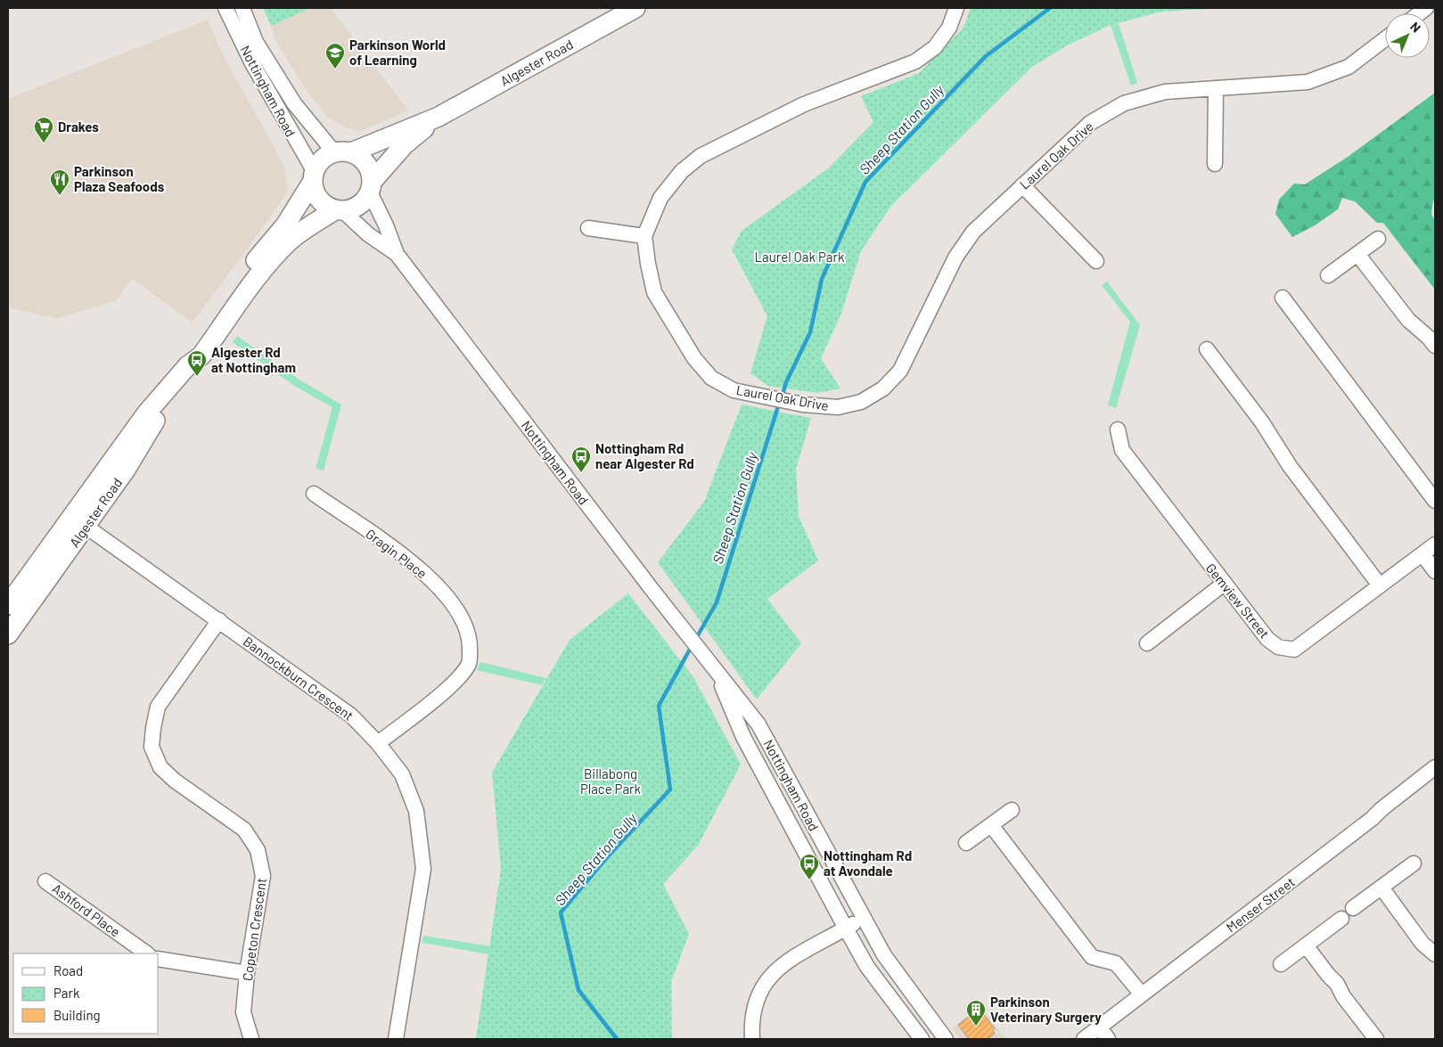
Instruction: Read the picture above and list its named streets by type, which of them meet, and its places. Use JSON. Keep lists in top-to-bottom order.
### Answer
{
  "streets": {
    "main road": ["Algester Road"],
    "street": [
      "Nottingham Road",
      "Laurel Oak Drive",
      "Gragin Place",
      "Gemview Street",
      "Bannockburn Crescent",
      "Menser Street",
      "Ashford Place",
      "Copeton Crescent"
    ]
  },
  "crossings": [
    ["Algester Road", "Nottingham Road"],
    ["Algester Road", "Bannockburn Crescent"],
    ["Gragin Place", "Bannockburn Crescent"],
    ["Bannockburn Crescent", "Copeton Crescent"]
  ],
  "water": ["Sheep Station Gully"],
  "parks": ["Laurel Oak Park", "Billabong Place Park"],
  "places": {
    "school or university": ["Parkinson World of Learning"],
    "supermarket": ["Drakes"],
    "restaurant": ["Parkinson Plaza Seafoods"],
    "bus stop": ["Algester Rd at Nottingham", "Nottingham Rd near Algester Rd", "Nottingham Rd at Avondale"],
    "building": ["Parkinson Veterinary Surgery"]
  },
  "legend": ["Road", "Park", "Building"],
  "north": "top right"
}
